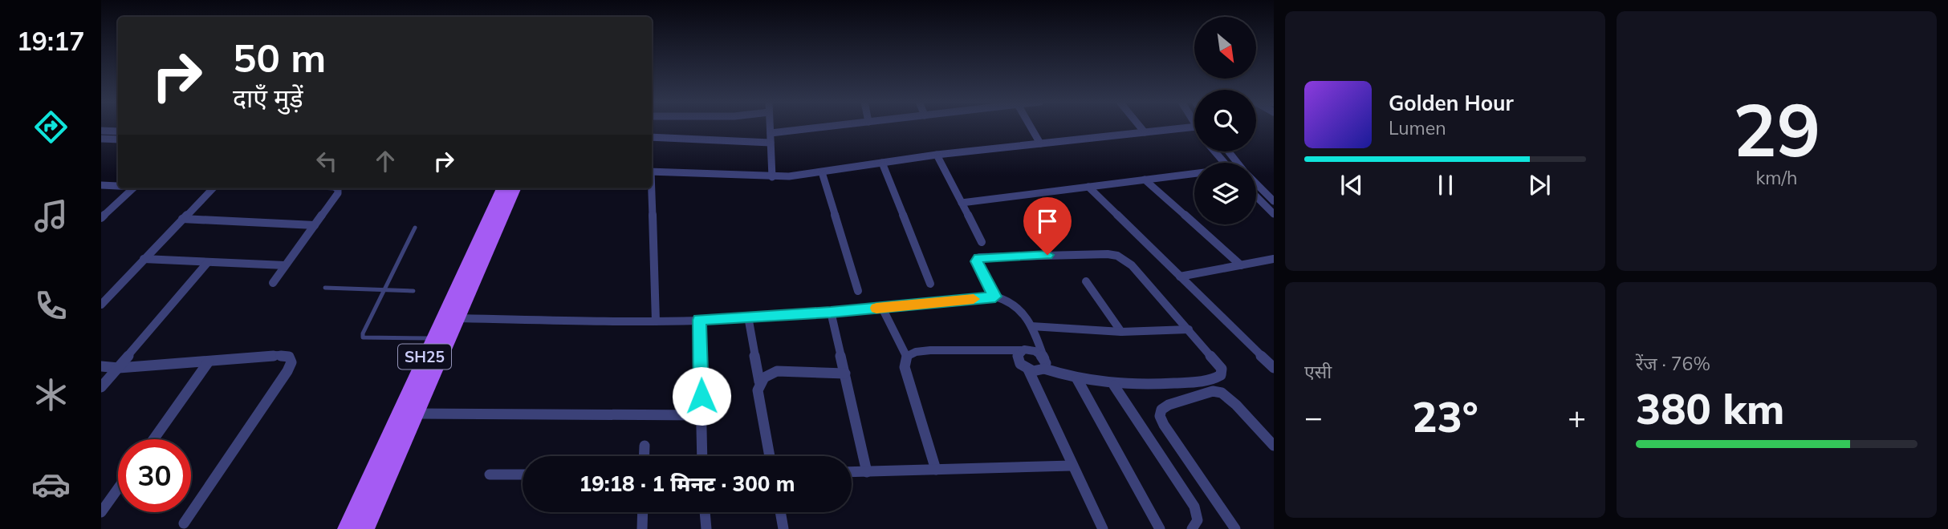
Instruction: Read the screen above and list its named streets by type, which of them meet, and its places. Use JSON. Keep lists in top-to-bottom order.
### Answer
{
  "streets": {
    "main road": ["SH25"]
  },
  "north": "bottom right",
  "page": {
    "tabs": "19:17",
    "tile": [
      ["29", "km/h"],
      "एसी",
      ["रेंज · 76%", "380 km"]
    ],
    "turn": ["50 m", "दाएँ मुड़ें"],
    "song": ["Golden Hour", "Lumen"],
    "heat": ["−", "23°", "+"],
    "limit": "30",
    "trip": "19:18 · 1 मिनट · 300 m"
  }
}
